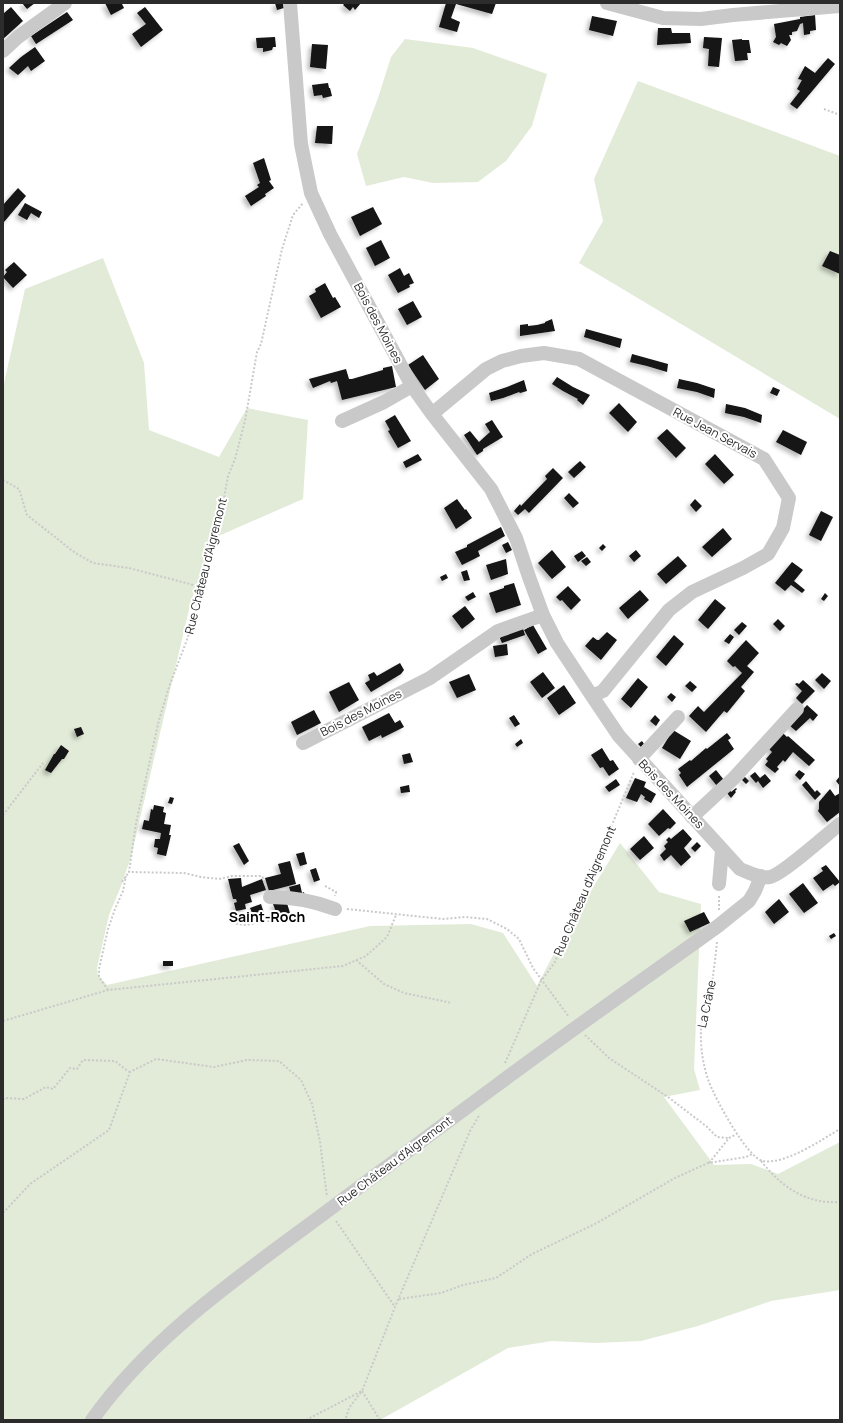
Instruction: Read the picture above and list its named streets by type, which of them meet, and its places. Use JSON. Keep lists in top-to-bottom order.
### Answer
{
  "streets": {
    "street": ["Bois des Moines", "Rue Jean Servais", "Rue Château d'Aigremont"],
    "path": ["La Crâne"]
  },
  "crossings": [
    ["Bois des Moines", "Rue Jean Servais"],
    ["Bois des Moines", "Rue Château d'Aigremont"],
    ["Rue Château d'Aigremont", "La Crâne"]
  ],
  "districts": ["Saint-Roch"]
}
